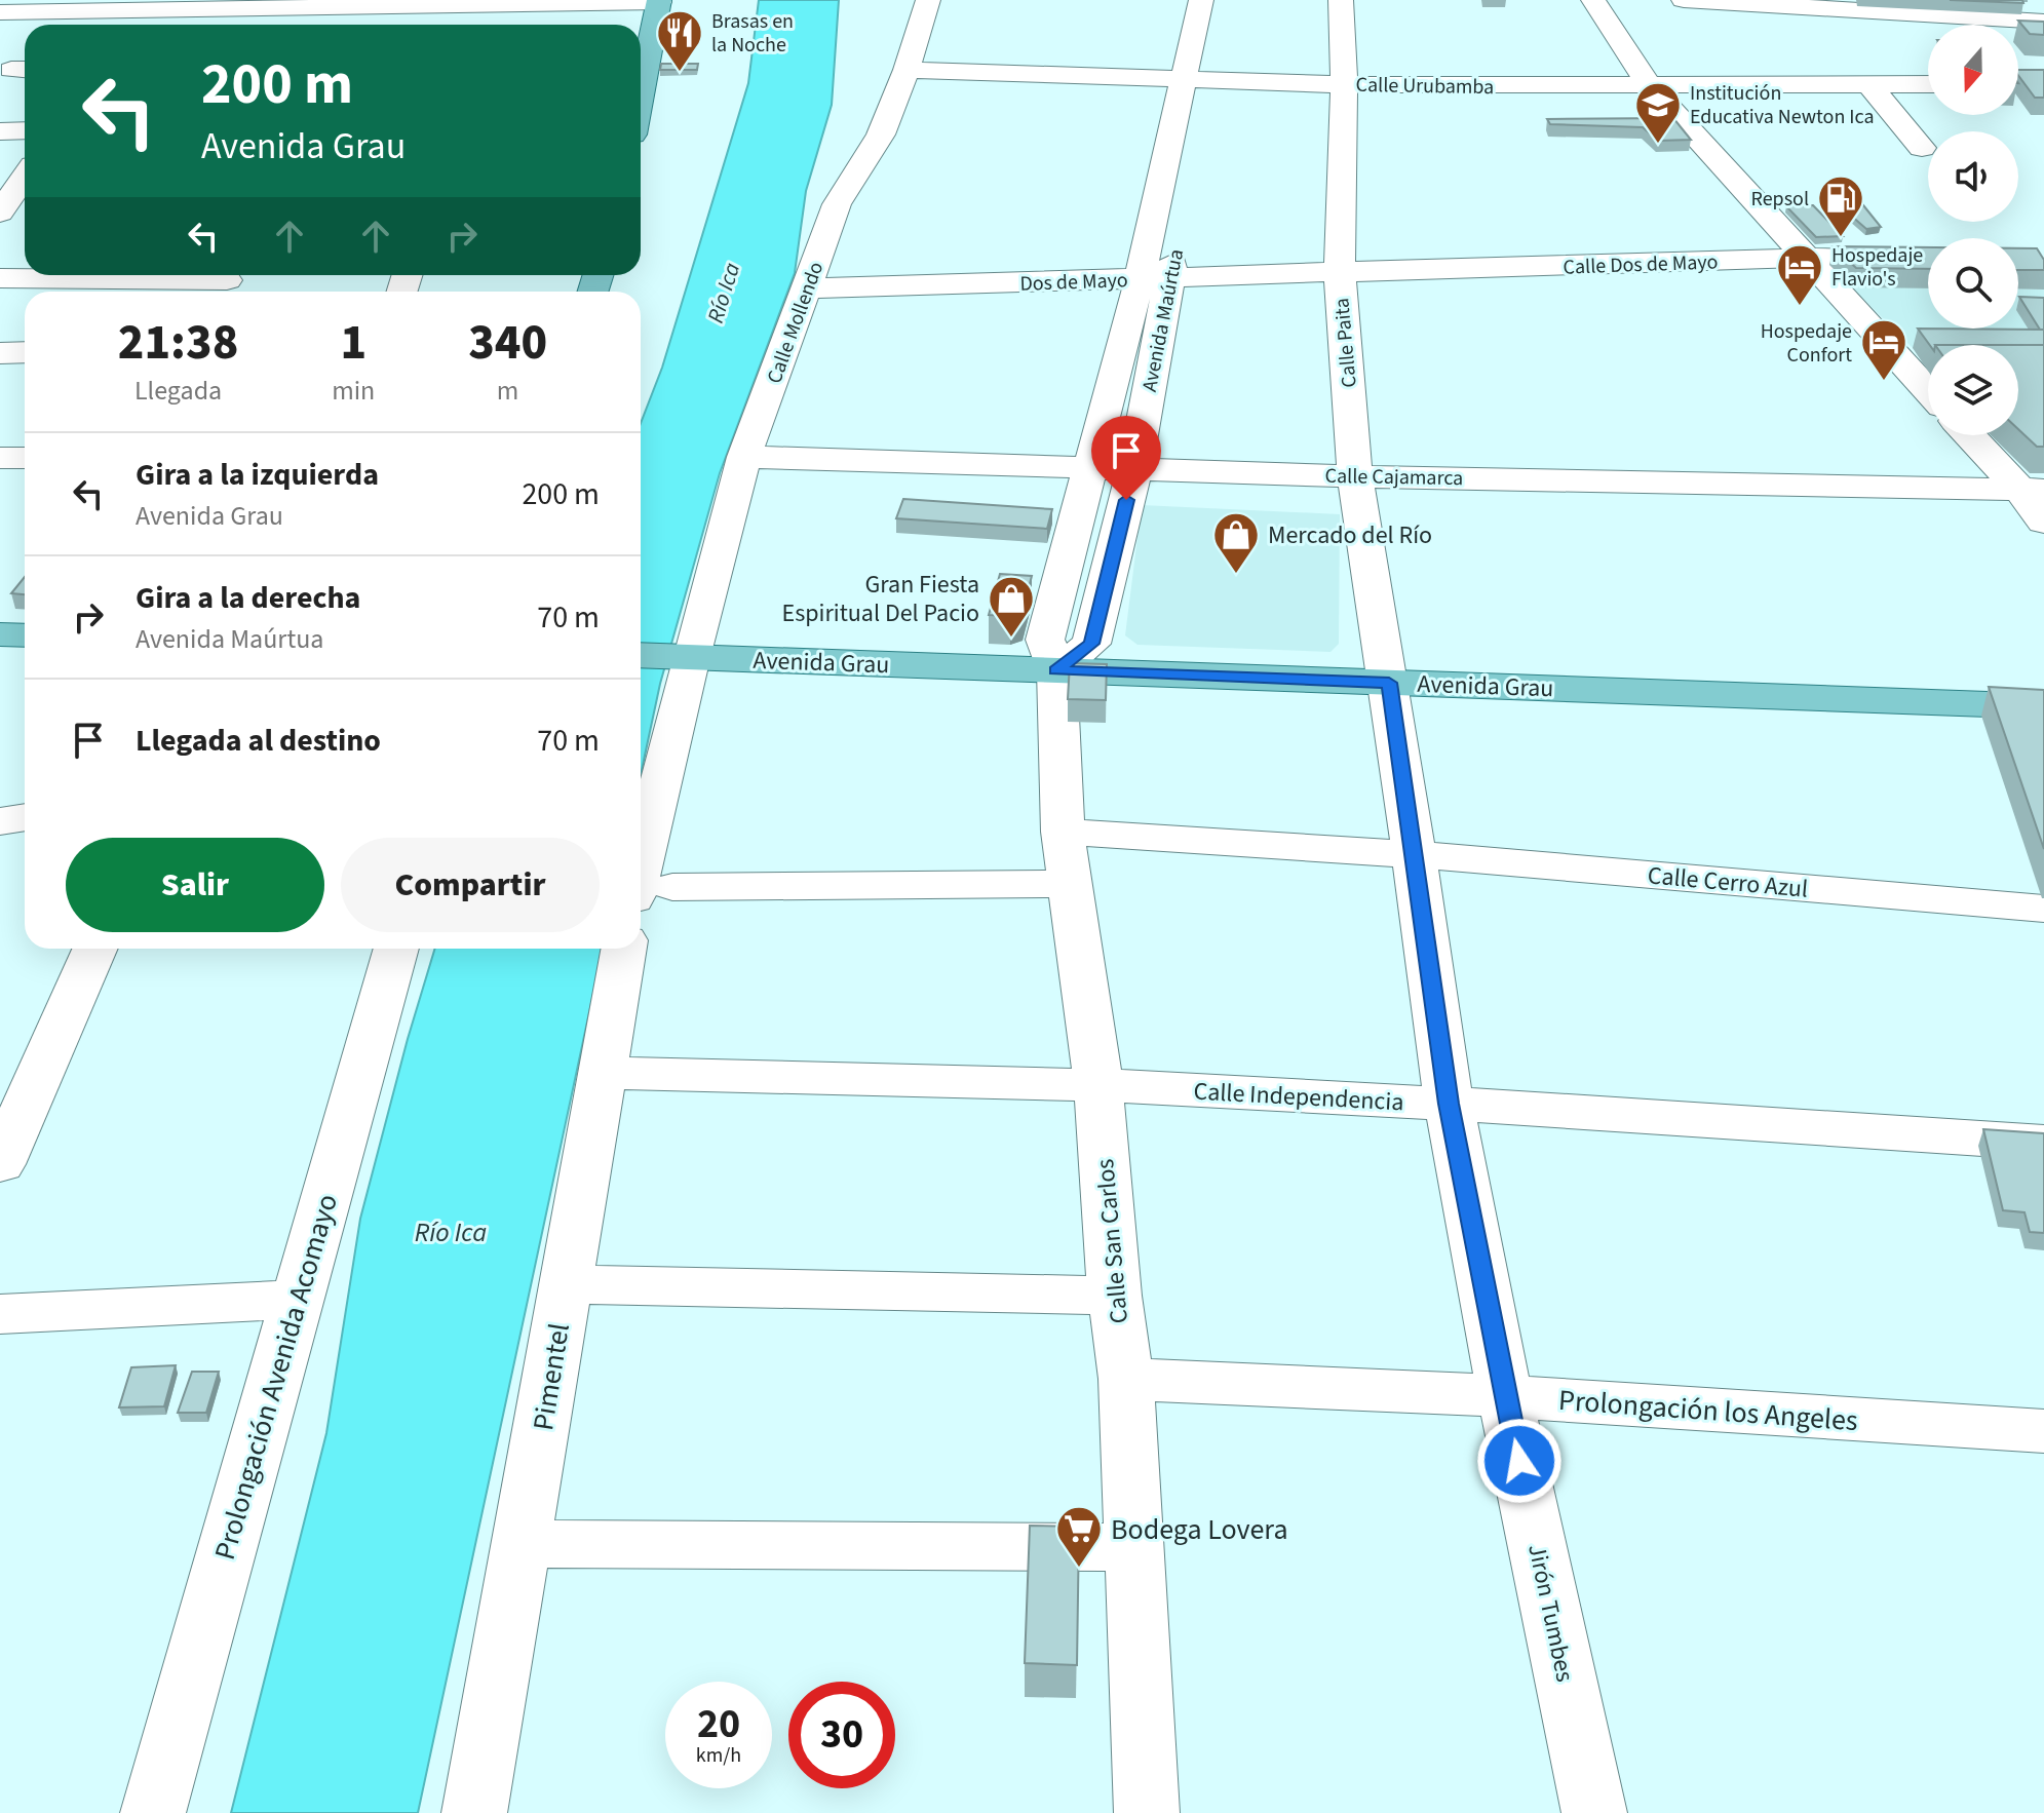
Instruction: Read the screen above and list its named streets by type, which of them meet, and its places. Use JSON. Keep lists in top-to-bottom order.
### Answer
{
  "streets": {
    "main road": ["Avenida Grau"],
    "street": [
      "Calle Urubamba",
      "Calle Dos de Mayo",
      "Dos de Mayo",
      "Avenida Maúrtua",
      "Calle Mollendo",
      "Calle Paita",
      "Calle Cajamarca",
      "Calle Cerro Azul",
      "Calle Independencia",
      "Calle San Carlos",
      "Prolongación Avenida Acomayo",
      "Pimentel",
      "Prolongación los Angeles",
      "Jirón Tumbes"
    ]
  },
  "crossings": [
    ["Calle Urubamba", "Avenida Maúrtua"],
    ["Calle Urubamba", "Calle Mollendo"],
    ["Calle Urubamba", "Calle Paita"],
    ["Calle Dos de Mayo", "Dos de Mayo"],
    ["Calle Dos de Mayo", "Calle Paita"],
    ["Dos de Mayo", "Avenida Maúrtua"],
    ["Dos de Mayo", "Calle Mollendo"],
    ["Dos de Mayo", "Calle Paita"],
    ["Avenida Maúrtua", "Calle Cajamarca"],
    ["Avenida Maúrtua", "Avenida Grau"],
    ["Avenida Maúrtua", "Calle San Carlos"],
    ["Calle Mollendo", "Calle Cajamarca"],
    ["Calle Mollendo", "Avenida Grau"],
    ["Calle Paita", "Calle Cajamarca"],
    ["Calle Paita", "Avenida Grau"],
    ["Calle Paita", "Jirón Tumbes"],
    ["Avenida Grau", "Calle San Carlos"],
    ["Avenida Grau", "Jirón Tumbes"],
    ["Calle Cerro Azul", "Calle San Carlos"],
    ["Calle Cerro Azul", "Jirón Tumbes"],
    ["Calle Independencia", "Calle San Carlos"],
    ["Calle Independencia", "Pimentel"],
    ["Calle Independencia", "Jirón Tumbes"],
    ["Calle San Carlos", "Prolongación los Angeles"],
    ["Prolongación los Angeles", "Jirón Tumbes"]
  ],
  "water": ["Río Ica"],
  "places": {
    "restaurant": ["Brasas en la Noche"],
    "school or university": ["Institución Educativa Newton Ica"],
    "fuel station": ["Repsol"],
    "hotel": ["Hospedaje Flavio's", "Hospedaje Confort"],
    "shop": ["Mercado del Río", "Gran Fiesta Espiritual Del Pacio"],
    "supermarket": ["Bodega Lovera"]
  },
  "north": "bottom",
  "page": {
    "turn": ["200 m", "Avenida Grau"],
    "eta": [
      "21:38",
      "Llegada",
      "1",
      "min",
      "340",
      "m"
    ],
    "list": [
      {
        "name": "Gira a la izquierda",
        "note": "Avenida Grau",
        "value": "200 m"
      },
      {
        "name": "Gira a la derecha",
        "note": "Avenida Maúrtua",
        "value": "70 m"
      },
      {
        "name": "Llegada al destino",
        "value": "70 m"
      }
    ],
    "buttons": ["Salir", "Compartir"],
    "speed": "20 km/h",
    "limit": "30"
  }
}
